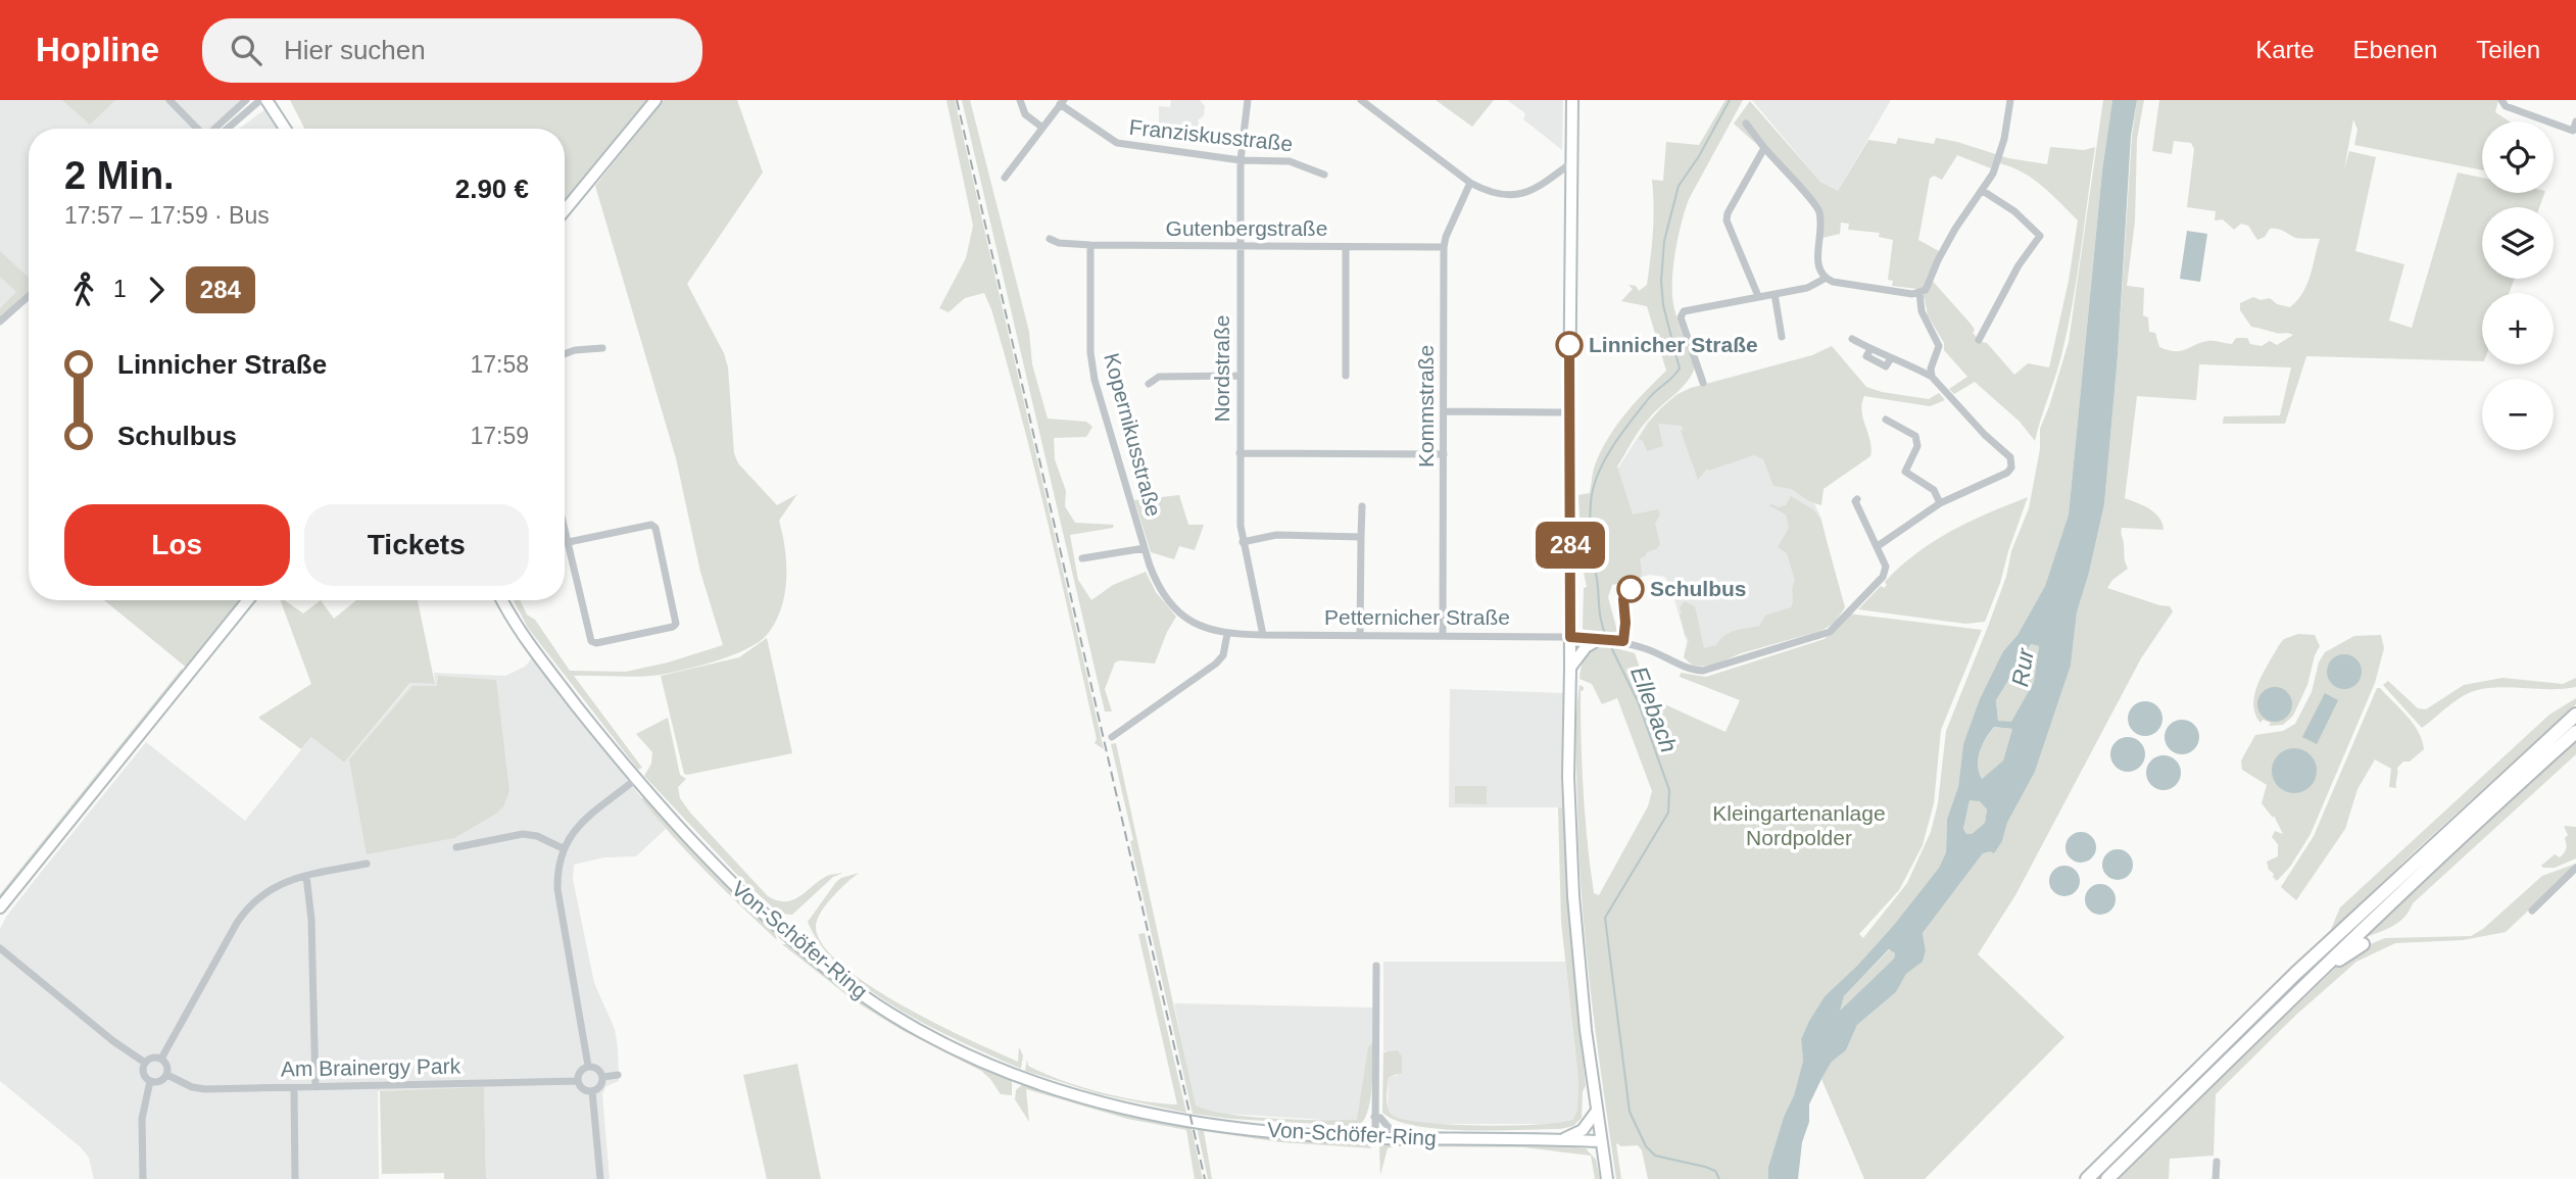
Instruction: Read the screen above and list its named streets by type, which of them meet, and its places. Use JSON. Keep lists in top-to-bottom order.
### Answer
{
  "streets": {
    "main road": ["Von-Schöfer-Ring"],
    "street": [
      "Franziskusstraße",
      "Gutenbergstraße",
      "Nordstraße",
      "Kommstraße",
      "Kopernikusstraße",
      "Petternicher Straße",
      "Am Brainergy Park"
    ]
  },
  "crossings": [
    ["Franziskusstraße", "Nordstraße"],
    ["Gutenbergstraße", "Nordstraße"],
    ["Gutenbergstraße", "Kommstraße"],
    ["Gutenbergstraße", "Kopernikusstraße"],
    ["Nordstraße", "Kopernikusstraße"],
    ["Nordstraße", "Petternicher Straße"],
    ["Kommstraße", "Petternicher Straße"],
    ["Kopernikusstraße", "Petternicher Straße"]
  ],
  "water": ["Rur", "Ellebach"],
  "parks": ["Kleingartenanlage Nordpolder"],
  "places": ["Linnicher Straße", "Schulbus"],
  "lines": ["bus line 284"],
  "page": {
    "header": "Hopline",
    "search": "Hier suchen",
    "nav": ["Karte", "Ebenen", "Teilen"],
    "on_map": "284",
    "map_buttons": ["+", "−"],
    "heading": ["2 Min.", "17:57 – 17:59 · Bus", "2.90 €"],
    "legs": ["1", "284"],
    "list": [
      {
        "name": "Linnicher Straße",
        "value": "17:58"
      },
      {
        "name": "Schulbus",
        "value": "17:59"
      }
    ],
    "buttons": ["Los", "Tickets"]
  }
}
